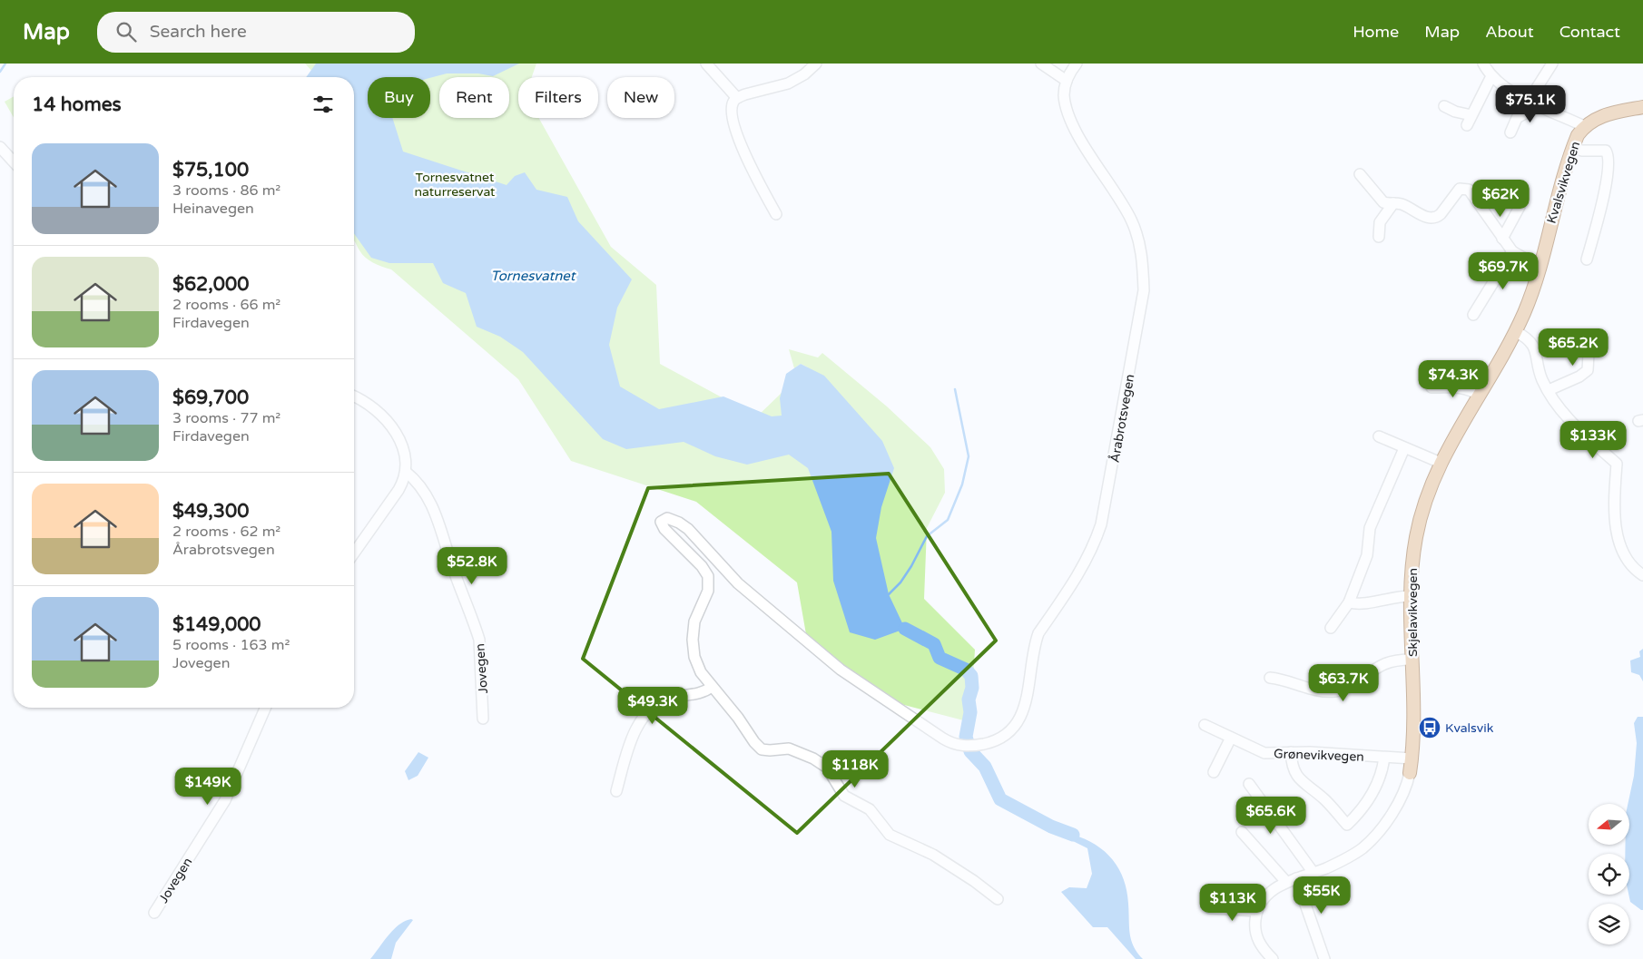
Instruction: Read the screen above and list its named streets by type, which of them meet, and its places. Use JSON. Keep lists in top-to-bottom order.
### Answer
{
  "streets": {
    "main road": ["Kvalsvikvegen", "Skjelavikvegen"],
    "street": ["Årabrotsvegen", "Jovegen", "Grønevikvegen"]
  },
  "crossings": [
    ["Kvalsvikvegen", "Skjelavikvegen"],
    ["Skjelavikvegen", "Grønevikvegen"]
  ],
  "water": ["Tornesvatnet"],
  "parks": ["Tornesvatnet naturreservat"],
  "places": {
    "bus stop": ["Kvalsvik"]
  },
  "north": "left",
  "page": {
    "header": "Map",
    "search": "Search here",
    "nav": [
      "Home",
      "Map",
      "About",
      "Contact"
    ],
    "chip": [
      "Buy",
      "Rent",
      "Filters",
      "New"
    ],
    "heading": "14 homes",
    "price": [
      "$75.1K",
      "$62K",
      "$69.7K",
      "$65.2K",
      "$74.3K",
      "$133K",
      "$52.8K",
      "$63.7K",
      "$49.3K",
      "$118K",
      "$149K",
      "$65.6K",
      "$55K",
      "$113K"
    ],
    "list": [
      {
        "name": "$75,100",
        "note": "3 rooms · 86 m² · Heinavegen"
      },
      {
        "name": "$62,000",
        "note": "2 rooms · 66 m² · Firdavegen"
      },
      {
        "name": "$69,700",
        "note": "3 rooms · 77 m² · Firdavegen"
      },
      {
        "name": "$49,300",
        "note": "2 rooms · 62 m² · Årabrotsvegen"
      },
      {
        "name": "$149,000",
        "note": "5 rooms · 163 m² · Jovegen"
      }
    ]
  }
}
